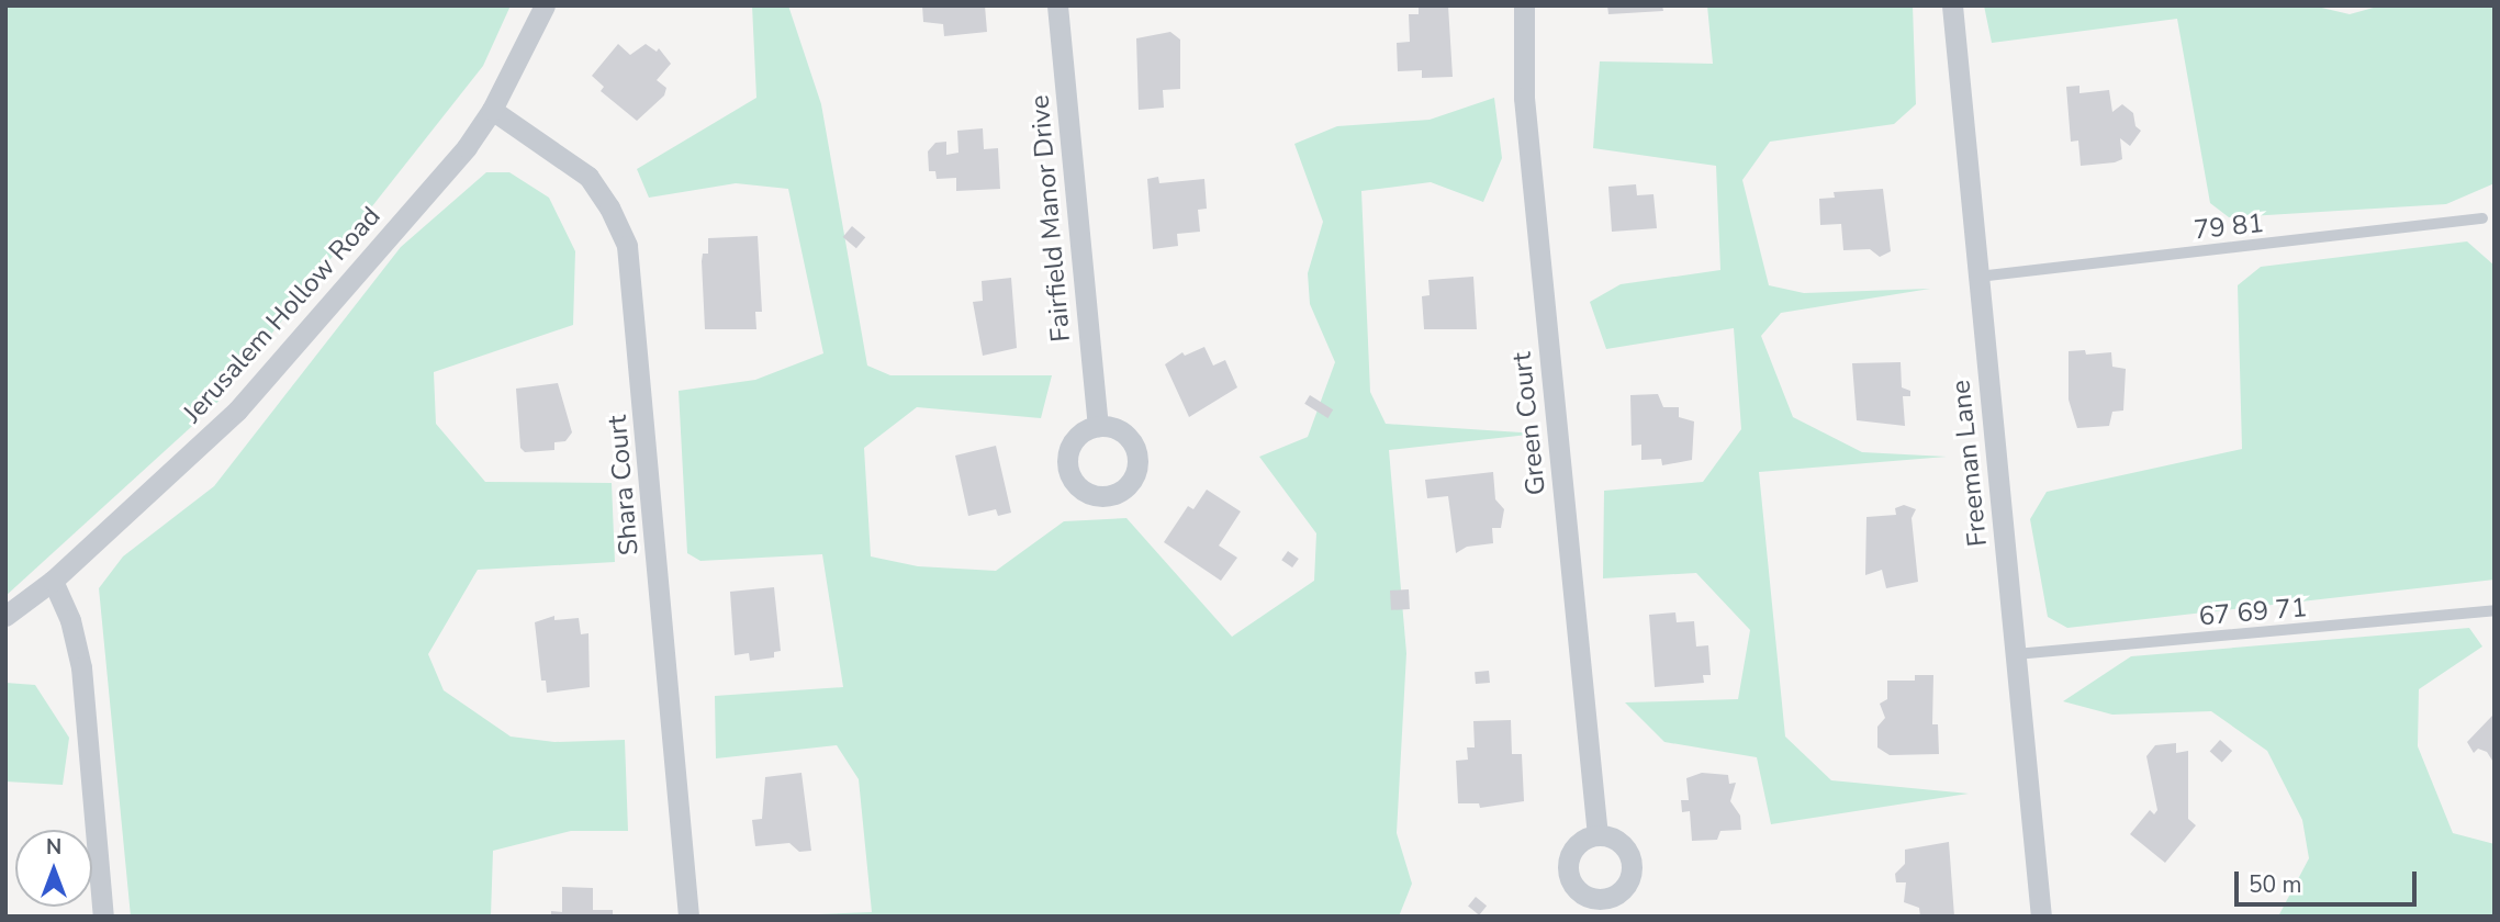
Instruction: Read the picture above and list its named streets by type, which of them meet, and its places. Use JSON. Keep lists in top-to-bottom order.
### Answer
{
  "streets": {
    "street": [
      "Fairfield Manor Drive",
      "Jerusalem Hollow Road",
      "Green Court",
      "Freeman Lane",
      "Shara Court"
    ],
    "lane": ["79 81", "67 69 71"]
  },
  "crossings": [
    ["79 81", "Freeman Lane"],
    ["Jerusalem Hollow Road", "Shara Court"],
    ["Freeman Lane", "67 69 71"]
  ],
  "scale_bar": "50 m",
  "north": "top"
}
